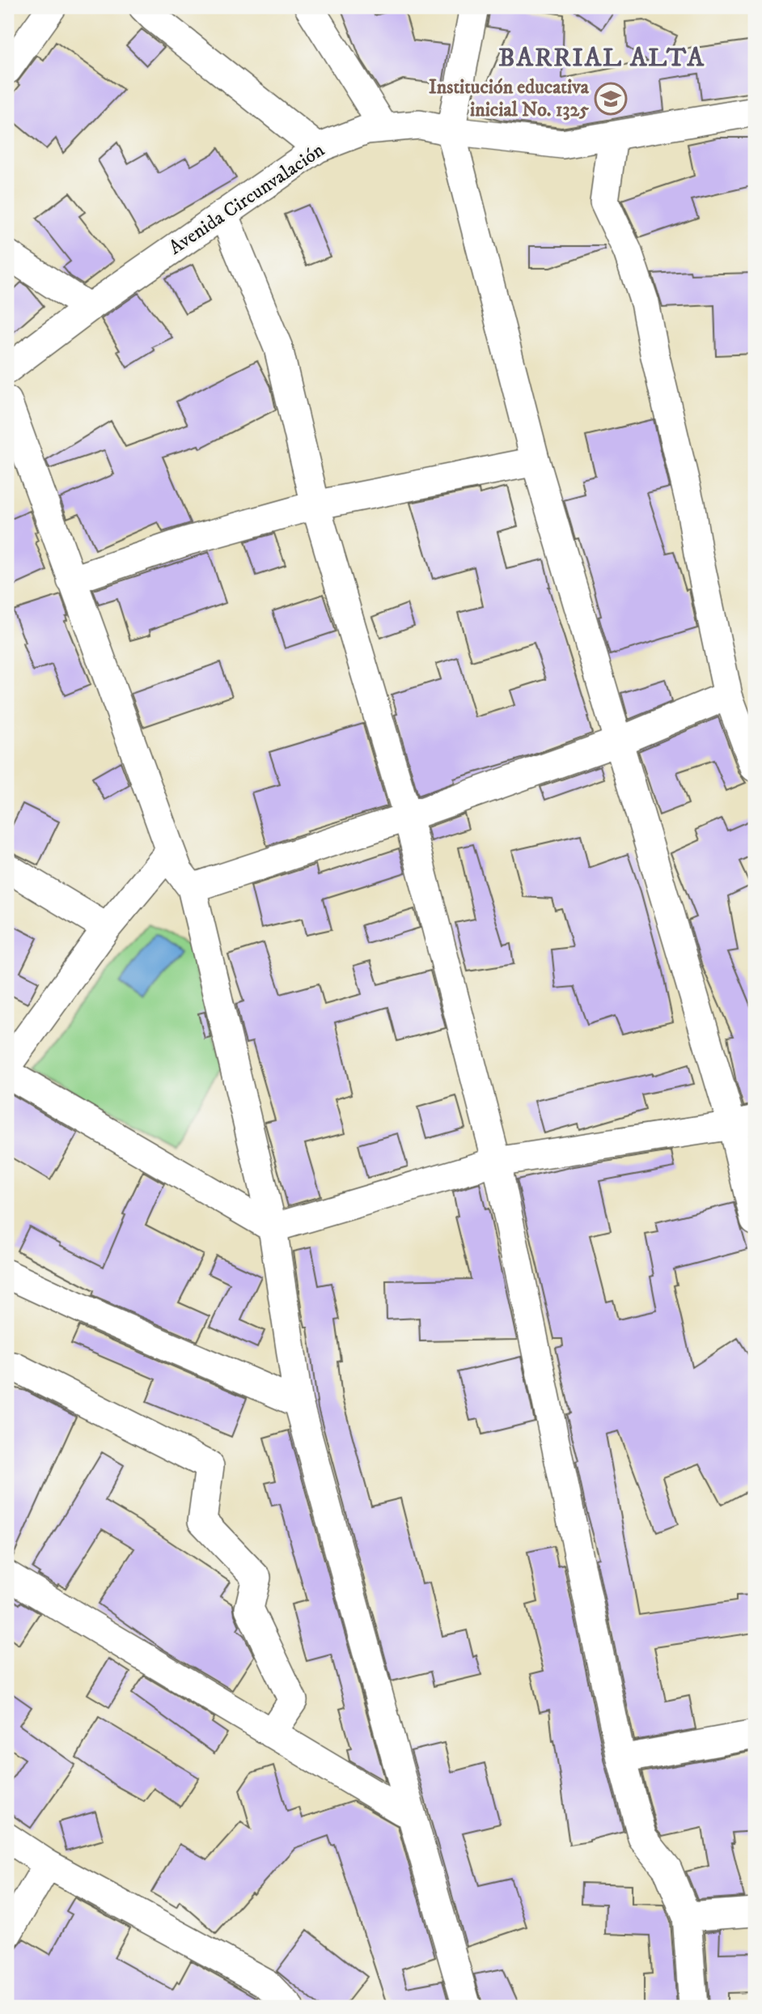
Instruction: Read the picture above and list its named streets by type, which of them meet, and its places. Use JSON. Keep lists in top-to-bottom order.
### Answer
{
  "streets": {
    "street": ["Avenida Circunvalación"]
  },
  "districts": ["BARRIAL ALTA"],
  "places": {
    "school or university": ["Institución educativa inicial No. 1325"]
  }
}
